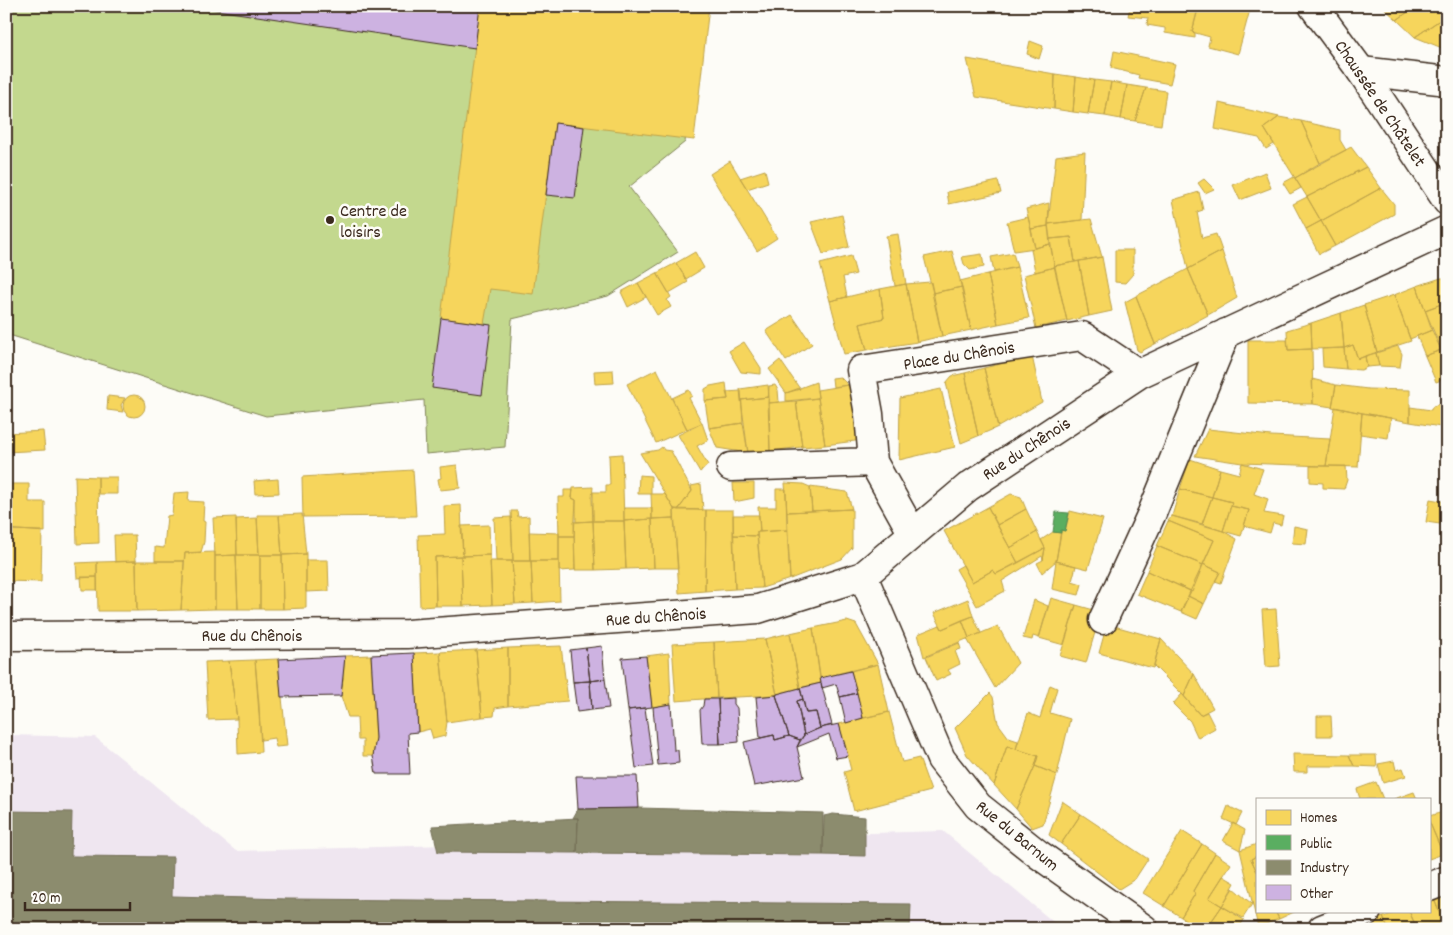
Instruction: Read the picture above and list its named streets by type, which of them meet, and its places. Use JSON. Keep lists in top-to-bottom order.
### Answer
{
  "streets": {
    "street": [
      "Chaussée de Châtelet",
      "Place du Chênois",
      "Rue du Chênois",
      "Rue du Barnum"
    ]
  },
  "crossings": [
    ["Place du Chênois", "Rue du Chênois"],
    ["Rue du Chênois", "Rue du Barnum"]
  ],
  "places": ["Centre de loisirs"],
  "legend": [
    "Homes",
    "Public",
    "Industry",
    "Other"
  ],
  "scale_bar": "20 m"
}
